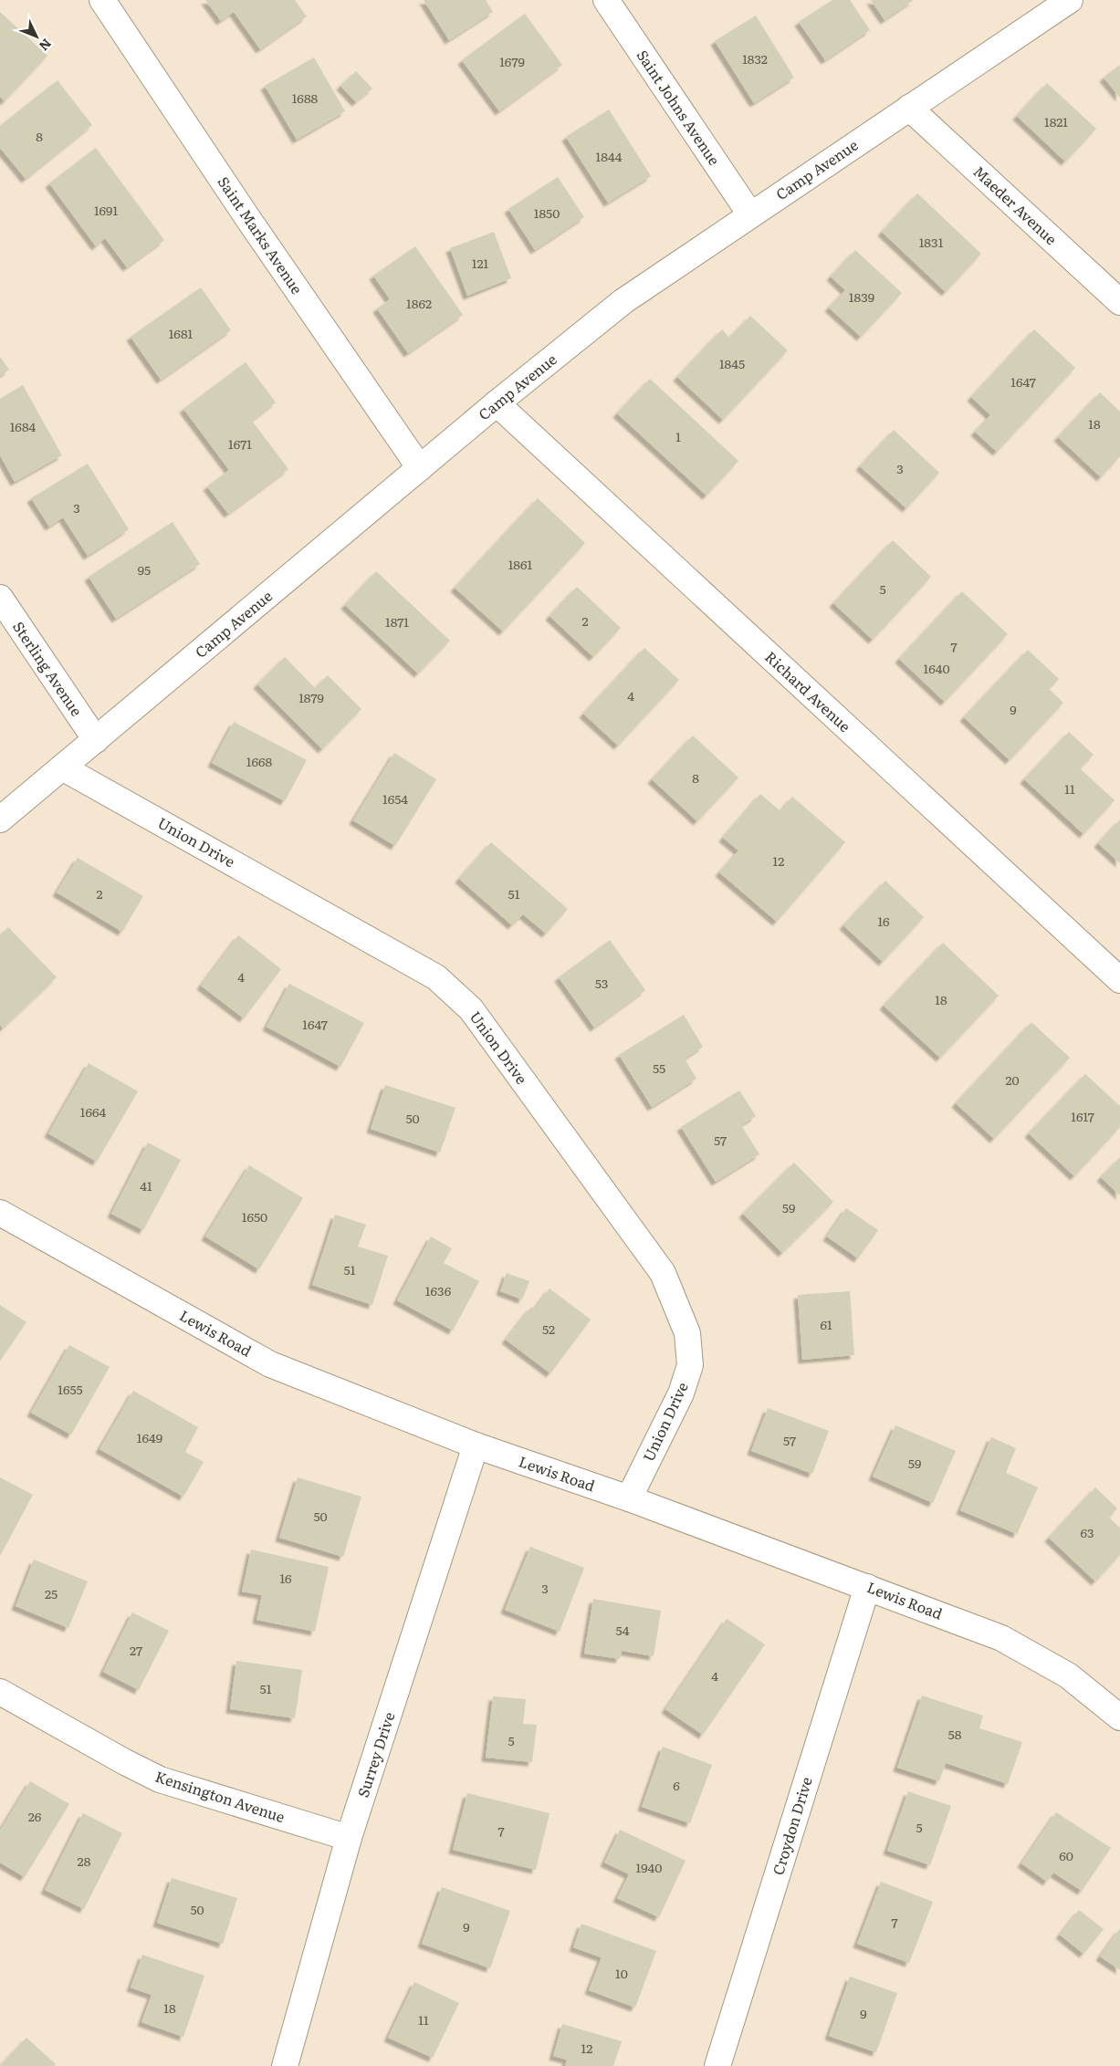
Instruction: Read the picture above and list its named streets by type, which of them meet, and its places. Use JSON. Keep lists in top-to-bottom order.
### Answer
{
  "streets": {
    "street": [
      "Saint Johns Avenue",
      "Camp Avenue",
      "Maeder Avenue",
      "Saint Marks Avenue",
      "Sterling Avenue",
      "Richard Avenue",
      "Union Drive",
      "Lewis Road",
      "Surrey Drive",
      "Kensington Avenue",
      "Croydon Drive"
    ]
  },
  "crossings": [
    ["Saint Johns Avenue", "Camp Avenue"],
    ["Camp Avenue", "Maeder Avenue"],
    ["Camp Avenue", "Saint Marks Avenue"],
    ["Camp Avenue", "Sterling Avenue"],
    ["Camp Avenue", "Richard Avenue"],
    ["Camp Avenue", "Union Drive"],
    ["Union Drive", "Lewis Road"],
    ["Lewis Road", "Surrey Drive"],
    ["Lewis Road", "Croydon Drive"],
    ["Surrey Drive", "Kensington Avenue"]
  ],
  "house_numbers": [
    "1832",
    "1679",
    "1688",
    "1821",
    "8",
    "1844",
    "1691",
    "1850",
    "1831",
    "121",
    "1839",
    "1862",
    "1681",
    "1845",
    "1647",
    "18",
    "1684",
    "1",
    "1671",
    "3",
    "3",
    "1861",
    "95",
    "5",
    "2",
    "1871",
    "7",
    "1640",
    "4",
    "1879",
    "9",
    "1668",
    "8",
    "11",
    "1654",
    "12",
    "2",
    "51",
    "16",
    "4",
    "53",
    "18",
    "1647",
    "55",
    "20",
    "1664",
    "1617",
    "50",
    "57",
    "41",
    "59",
    "1650",
    "51",
    "1636",
    "61",
    "52",
    "1655",
    "1649",
    "57",
    "59",
    "50",
    "63",
    "16",
    "3",
    "25",
    "54",
    "27",
    "4",
    "51",
    "58",
    "5",
    "6",
    "26",
    "5",
    "7",
    "60",
    "28",
    "1940",
    "50",
    "7",
    "9",
    "10",
    "18",
    "9",
    "11",
    "12"
  ],
  "north": "bottom right"
}
